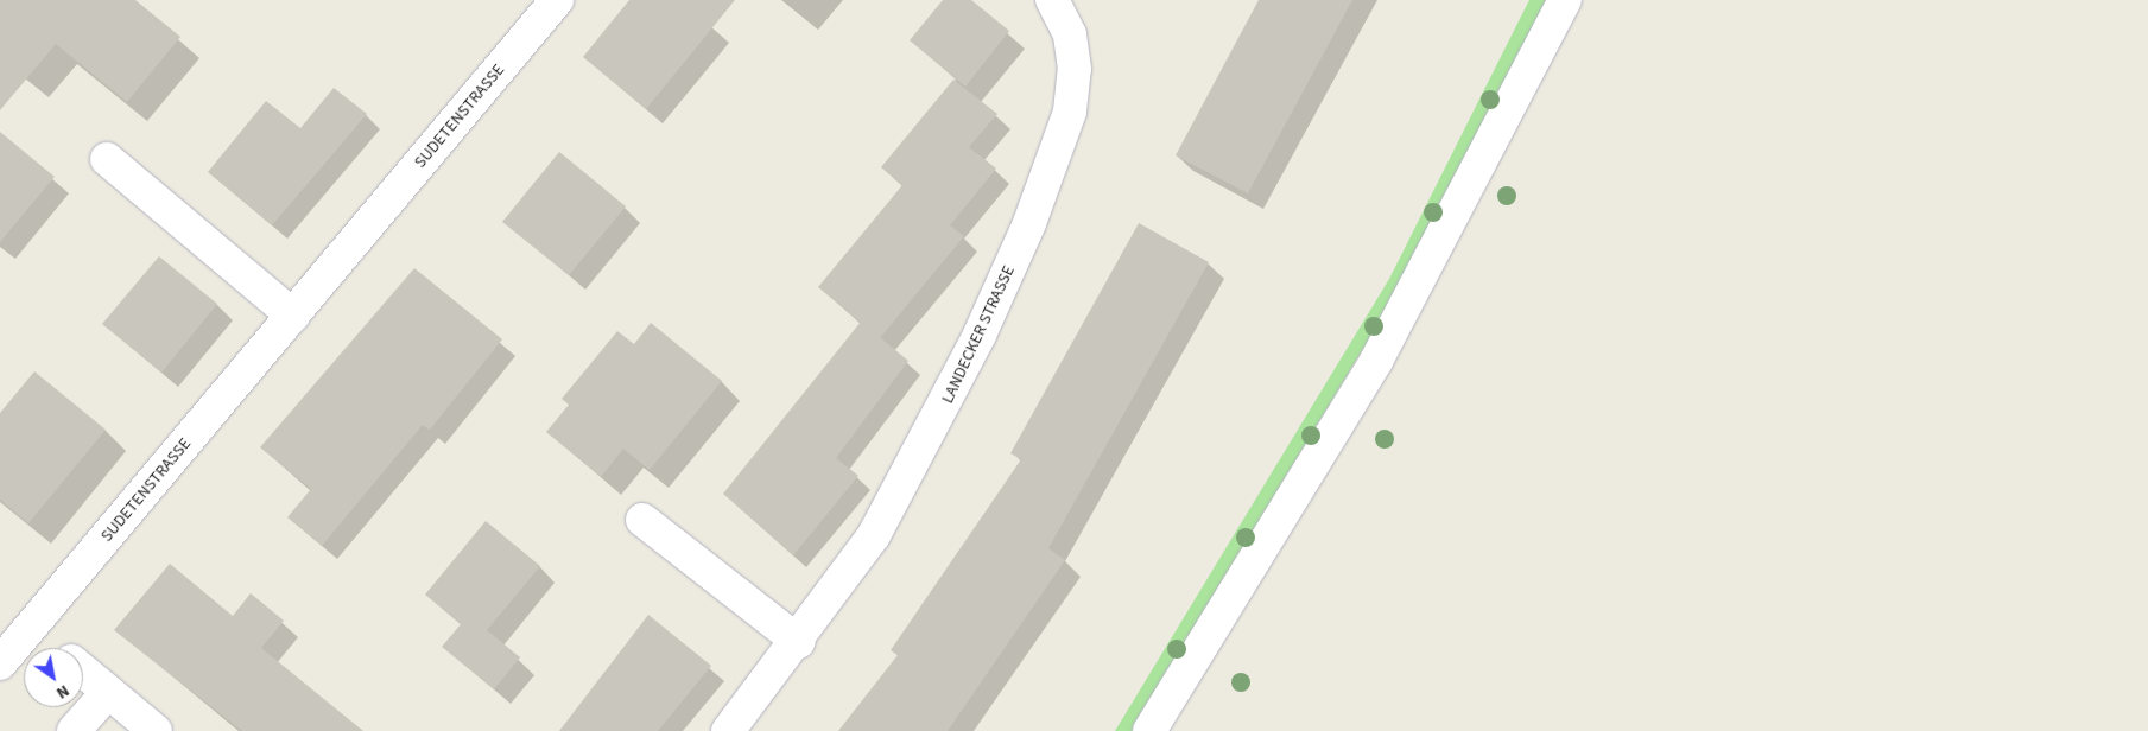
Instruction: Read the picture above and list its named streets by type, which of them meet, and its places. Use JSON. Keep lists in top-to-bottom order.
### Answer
{
  "streets": {
    "street": ["SUDETENSTRASSE", "LANDECKER STRASSE"]
  },
  "north": "bottom right"
}
